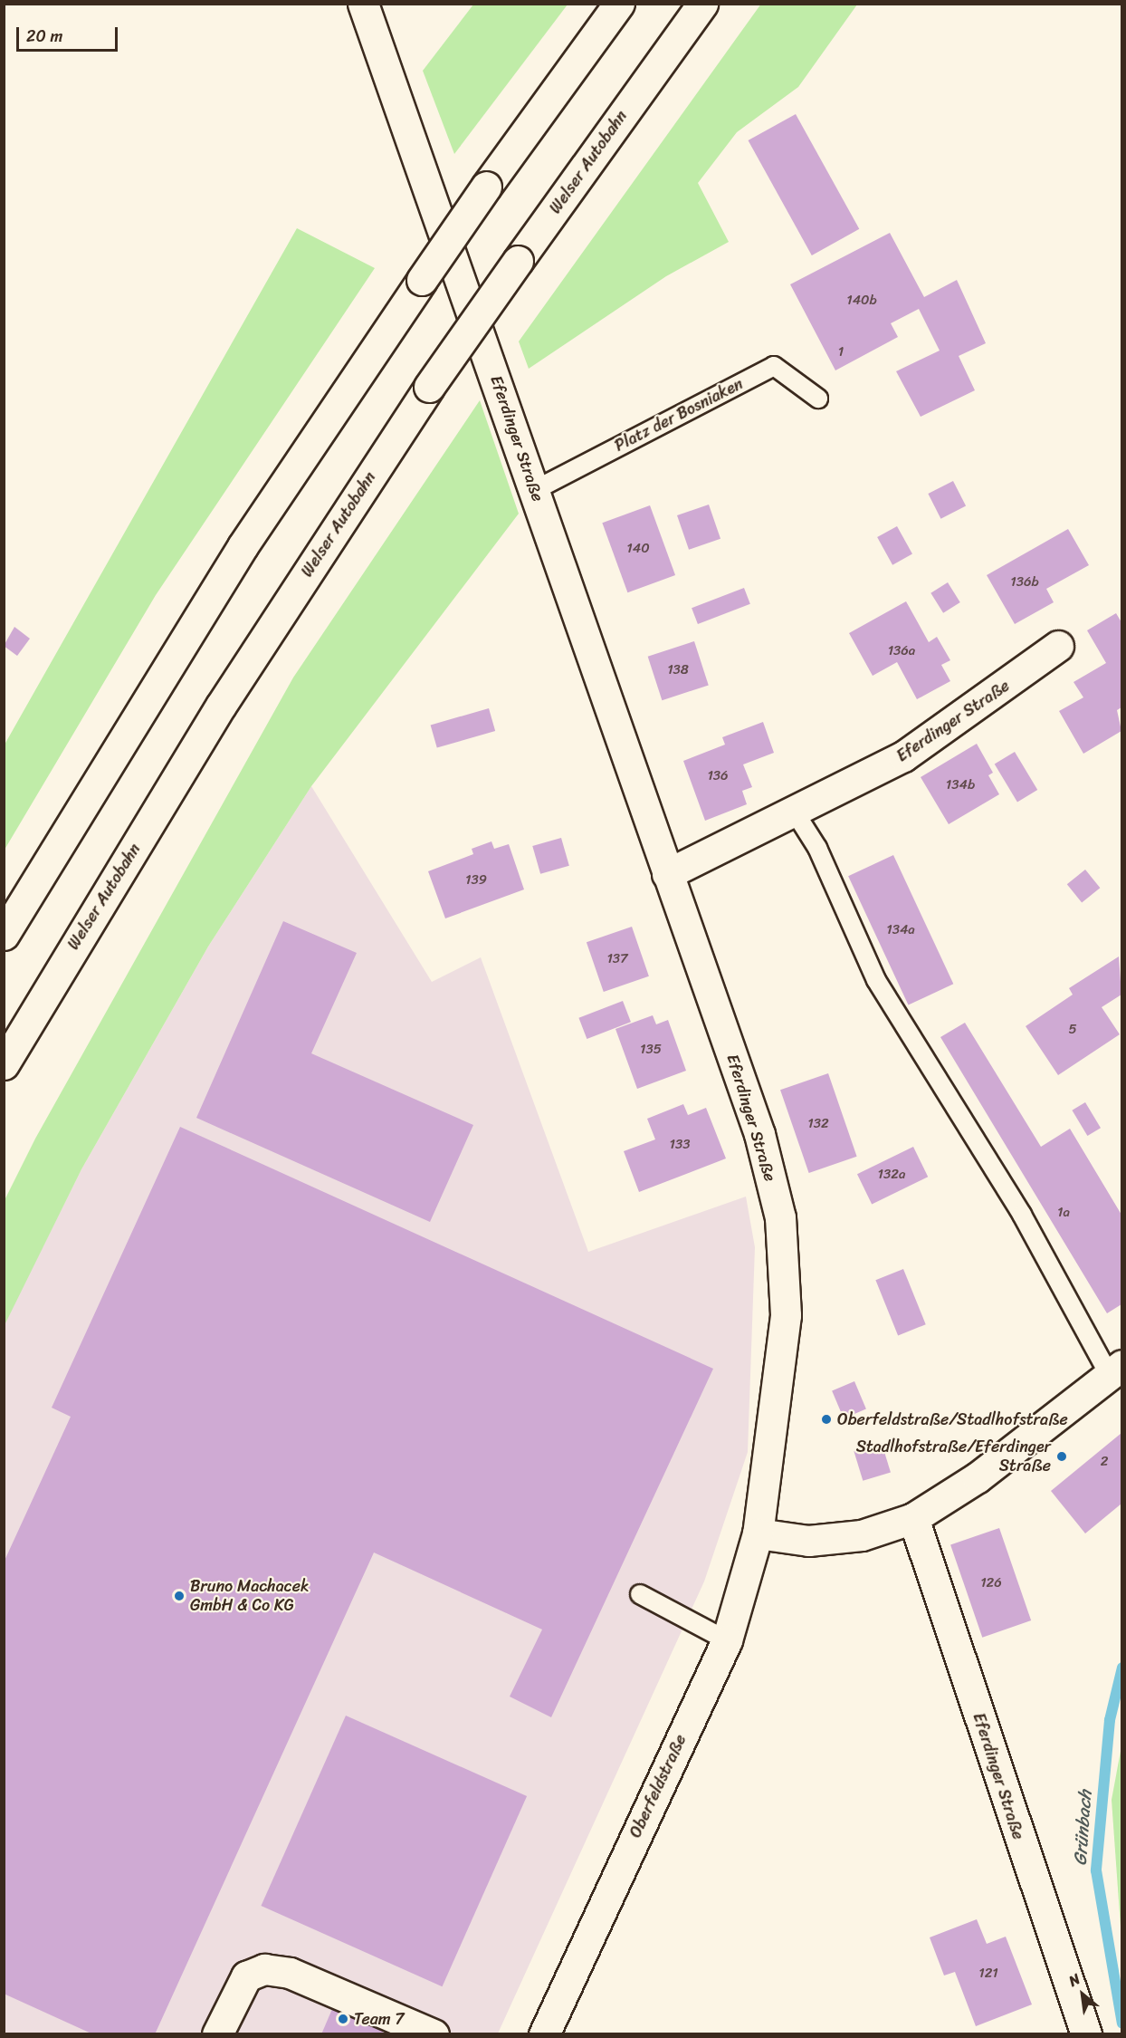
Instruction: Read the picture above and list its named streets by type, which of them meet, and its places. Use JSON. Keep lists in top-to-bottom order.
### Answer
{
  "streets": {
    "main road": ["Welser Autobahn", "Eferdinger Straße", "Oberfeldstraße"],
    "lane": ["Platz der Bosniaken"]
  },
  "crossings": [
    ["Platz der Bosniaken", "Eferdinger Straße"],
    ["Eferdinger Straße", "Oberfeldstraße"]
  ],
  "water": ["Grünbach"],
  "places": [
    "Oberfeldstraße/Stadlhofstraße",
    "Stadlhofstraße/Eferdinger Straße",
    "Bruno Machacek GmbH & Co KG",
    "Team 7"
  ],
  "house_numbers": [
    "140b",
    "1",
    "140",
    "136b",
    "136a",
    "138",
    "136",
    "134b",
    "139",
    "134a",
    "137",
    "5",
    "135",
    "132",
    "133",
    "132a",
    "1a",
    "2",
    "126",
    "121"
  ],
  "scale_bar": "20 m",
  "north": "top left"
}
